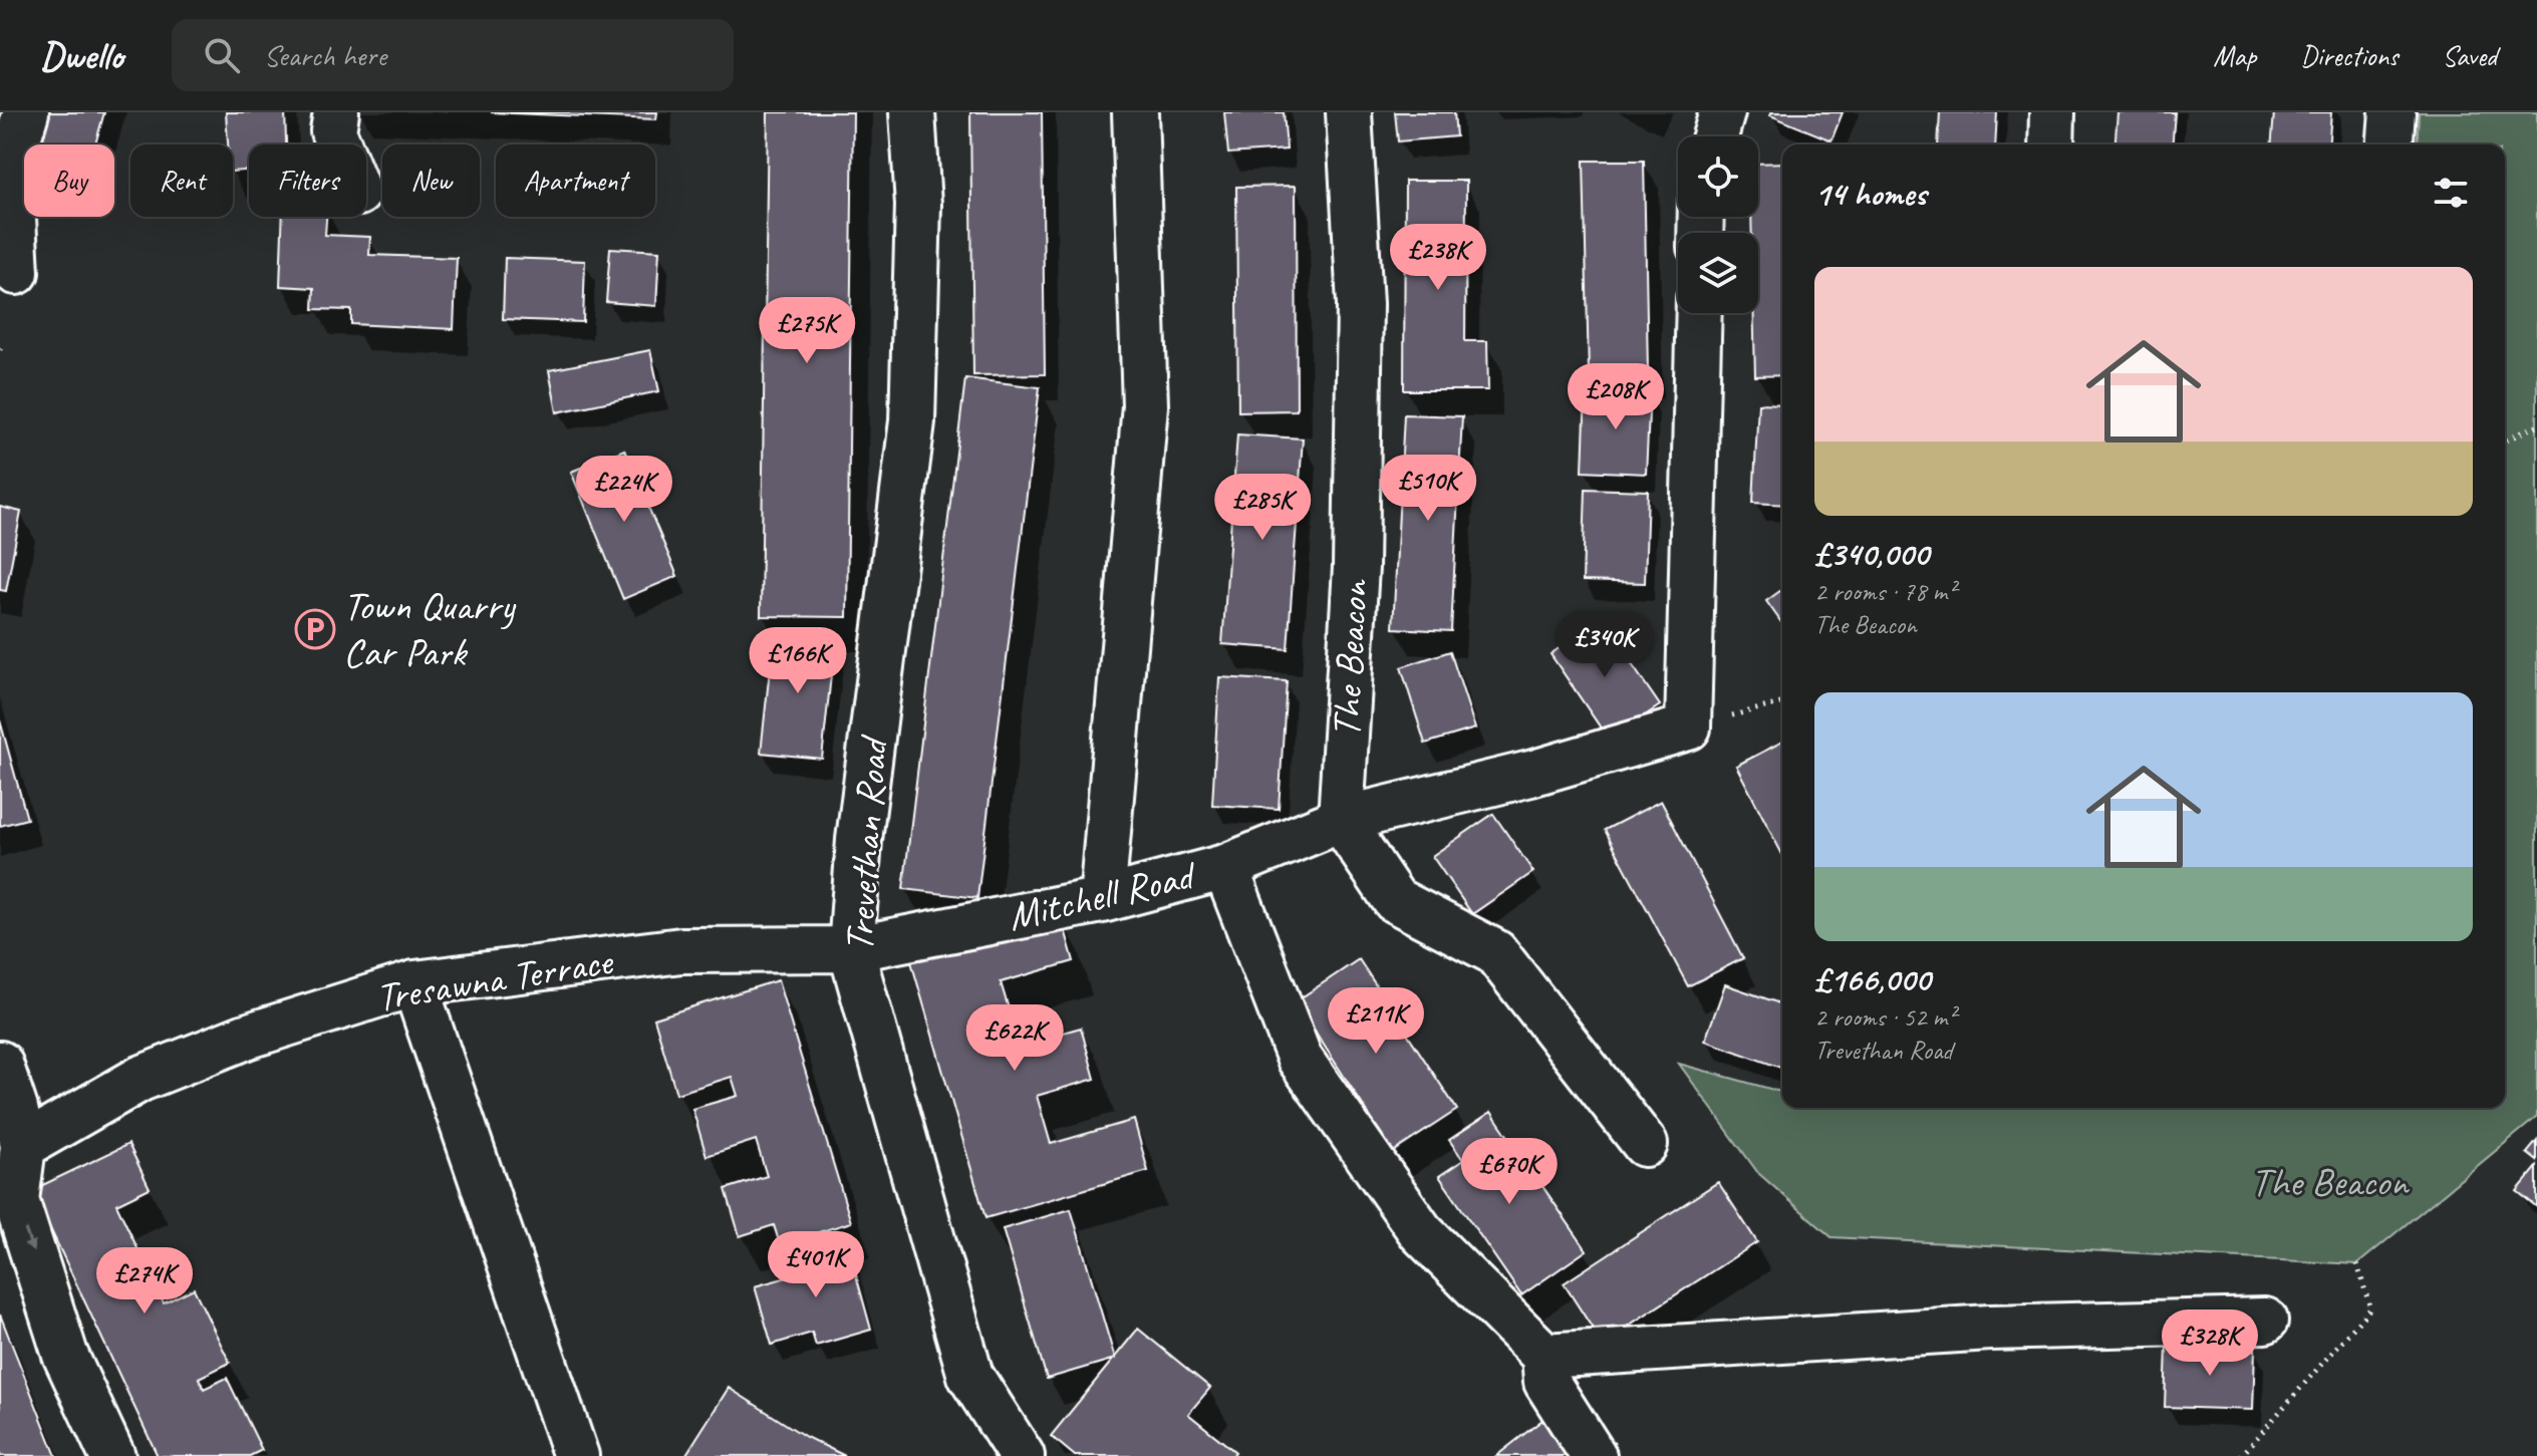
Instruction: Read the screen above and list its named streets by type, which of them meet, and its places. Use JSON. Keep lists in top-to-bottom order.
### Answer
{
  "streets": {
    "street": [
      "The Beacon",
      "Trevethan Road",
      "Mitchell Road",
      "Tresawna Terrace"
    ]
  },
  "crossings": [
    ["The Beacon", "Mitchell Road"],
    ["Trevethan Road", "Mitchell Road"],
    ["Trevethan Road", "Tresawna Terrace"],
    ["Mitchell Road", "Tresawna Terrace"]
  ],
  "parks": ["The Beacon"],
  "places": {
    "parking": ["Town Quarry Car Park"]
  },
  "page": {
    "header": "Dwello",
    "search": "Search here",
    "nav": ["Map", "Directions", "Saved"],
    "chip": [
      "Buy",
      "Rent",
      "Filters",
      "New",
      "Apartment"
    ],
    "heading": "14 homes",
    "price": [
      "£238K",
      "£275K",
      "£208K",
      "£510K",
      "£224K",
      "£285K",
      "£340K",
      "£166K",
      "£211K",
      "£622K",
      "£670K",
      "£401K",
      "£274K",
      "£328K"
    ],
    "list": [
      {
        "name": "£340,000",
        "note": "2 rooms · 78 m² · The Beacon"
      },
      {
        "name": "£166,000",
        "note": "2 rooms · 52 m² · Trevethan Road"
      }
    ]
  }
}
